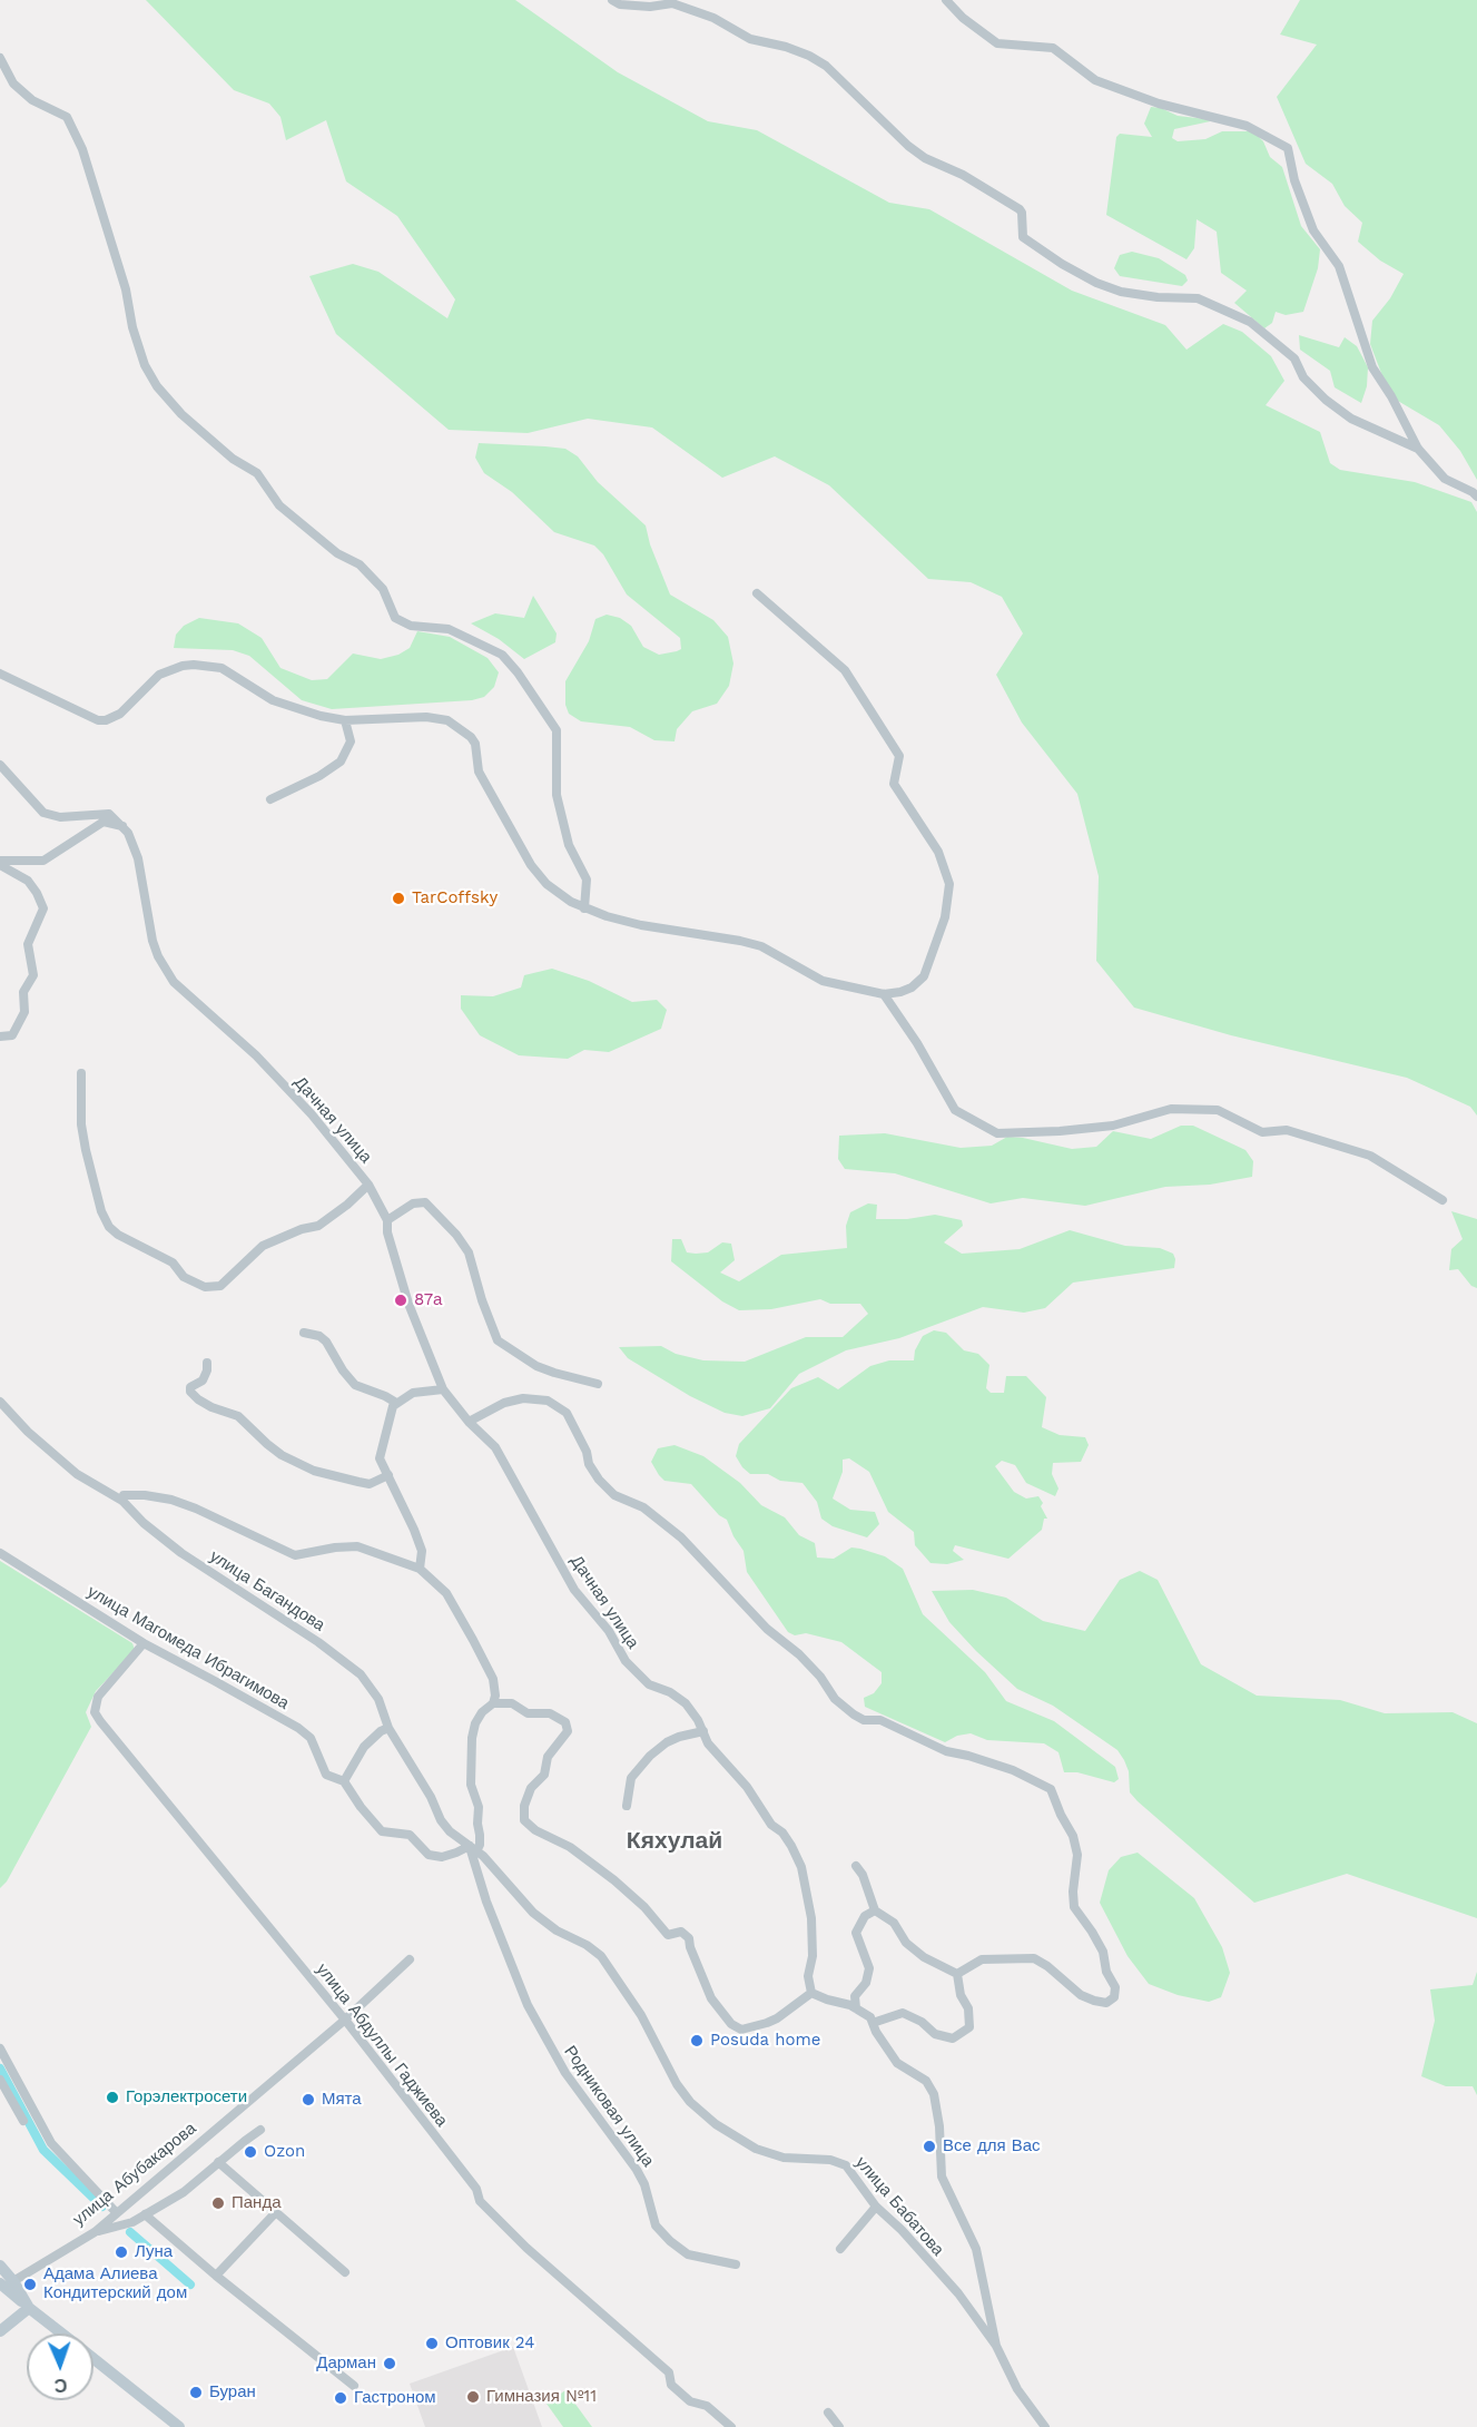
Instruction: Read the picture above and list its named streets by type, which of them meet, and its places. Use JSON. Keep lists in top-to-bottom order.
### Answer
{
  "streets": {
    "street": [
      "Дачная улица",
      "улица Багандова",
      "улица Магомеда Ибрагимова",
      "улица Абдуллы Гаджиева",
      "Родниковая улица",
      "улица Абубакарова",
      "улица Бабатова"
    ]
  },
  "crossings": [
    ["улица Багандова", "улица Магомеда Ибрагимова"],
    ["улица Багандова", "Родниковая улица"],
    ["улица Багандова", "улица Бабатова"],
    ["улица Магомеда Ибрагимова", "улица Абдуллы Гаджиева"],
    ["улица Магомеда Ибрагимова", "Родниковая улица"],
    ["улица Магомеда Ибрагимова", "улица Бабатова"],
    ["улица Абдуллы Гаджиева", "улица Абубакарова"],
    ["Родниковая улица", "улица Бабатова"]
  ],
  "districts": ["Кяхулай"],
  "places": [
    "TarCoffsky",
    "87а",
    "Posuda home",
    "Горэлектросети",
    "Мята",
    "Все для Вас",
    "Ozon",
    "Панда",
    "Луна",
    "Адама Алиева Кондитерский дом",
    "Оптовик 24",
    "Дарман",
    "Буран",
    "Гимназия №11",
    "Гастроном"
  ],
  "north": "bottom"
}
